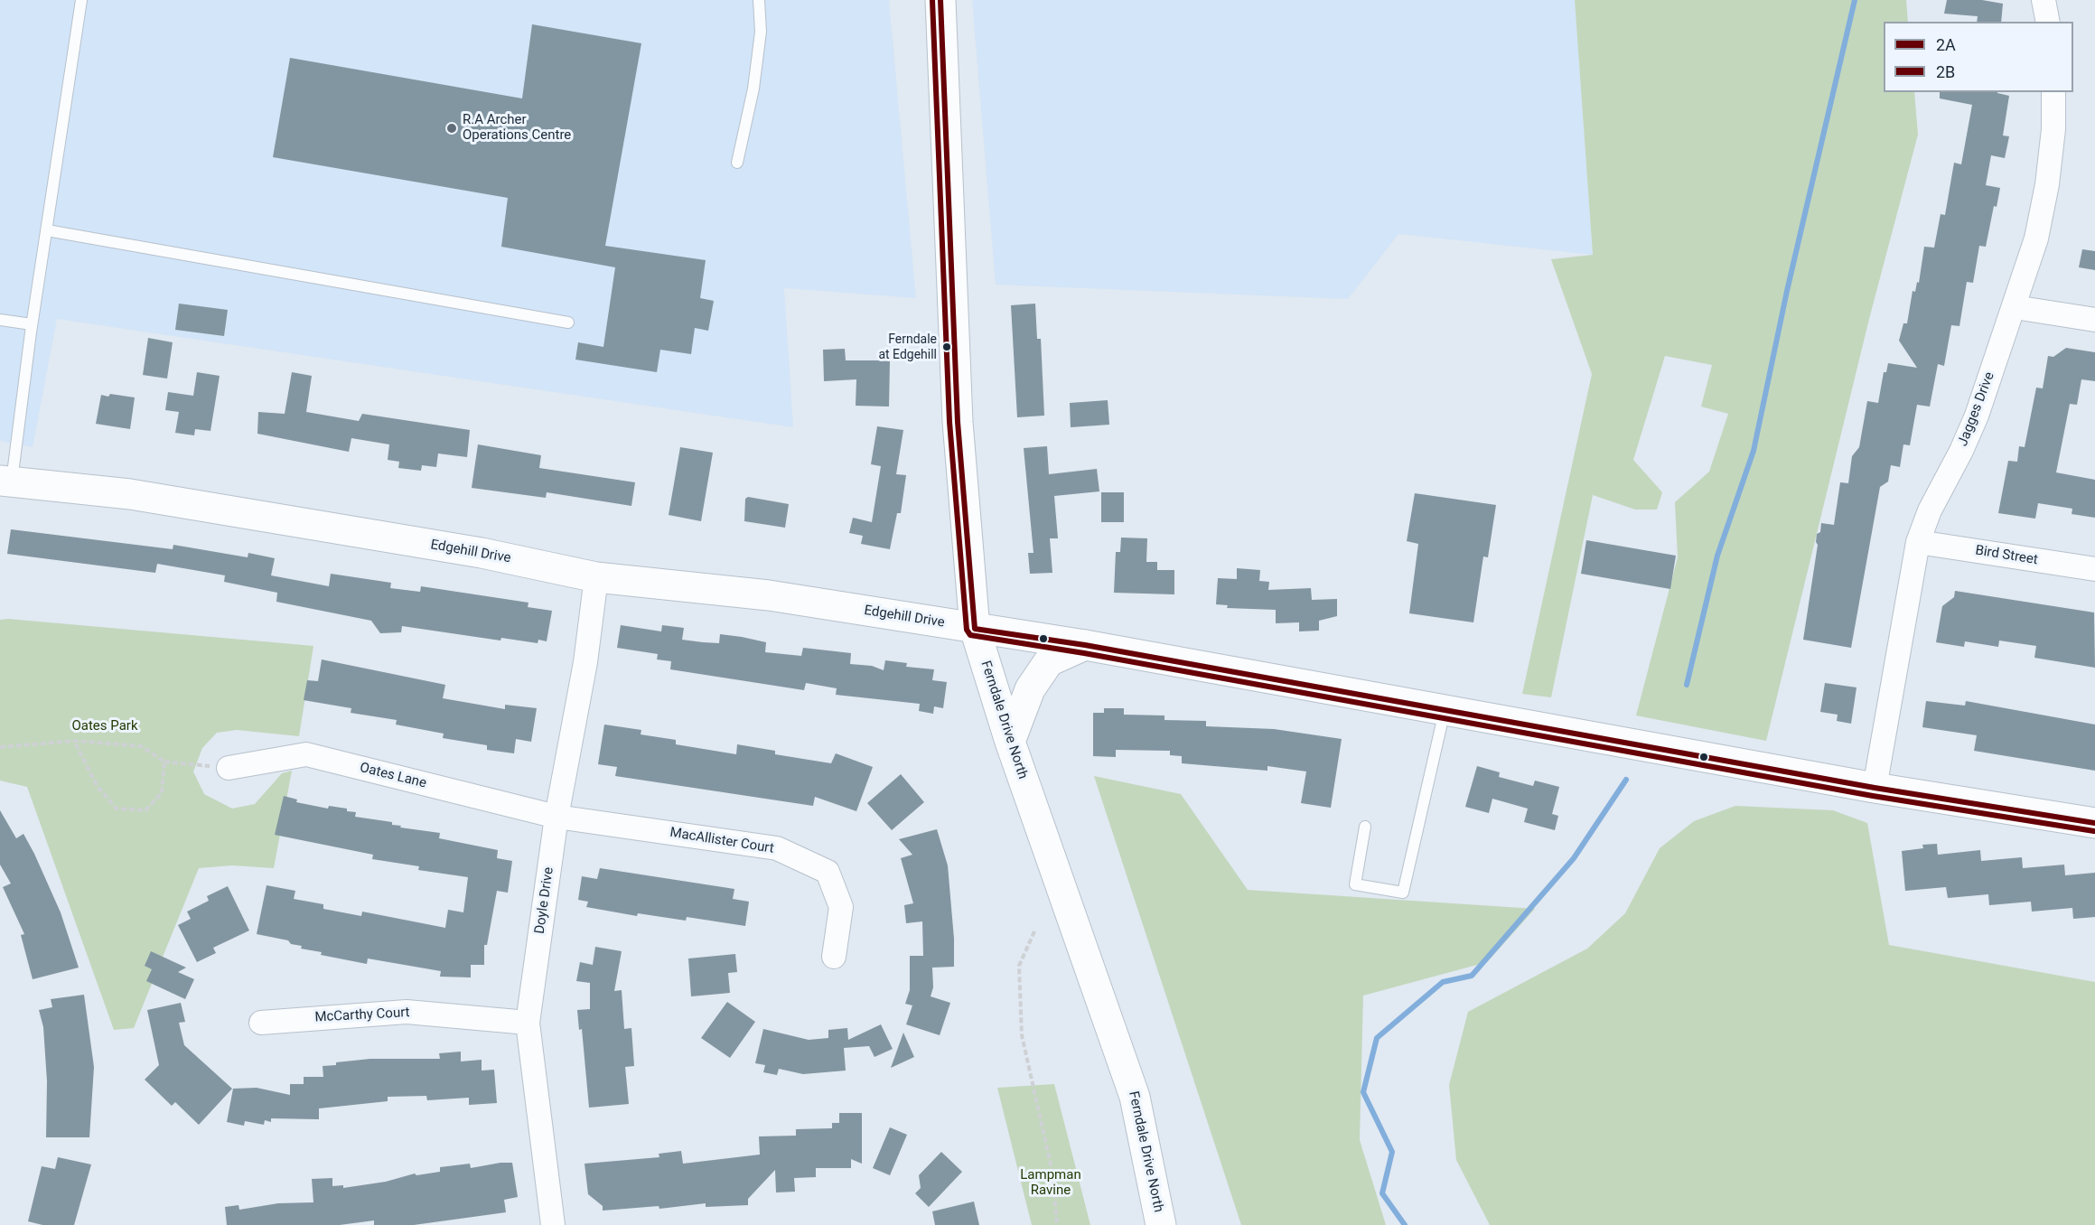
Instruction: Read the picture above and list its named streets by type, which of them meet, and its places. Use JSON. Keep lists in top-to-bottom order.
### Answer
{
  "streets": {
    "street": [
      "Jagges Drive",
      "Edgehill Drive",
      "Bird Street",
      "Ferndale Drive North",
      "Oates Lane",
      "MacAllister Court",
      "Doyle Drive",
      "McCarthy Court"
    ]
  },
  "crossings": [
    ["Jagges Drive", "Edgehill Drive"],
    ["Jagges Drive", "Bird Street"],
    ["Edgehill Drive", "Ferndale Drive North"],
    ["Edgehill Drive", "Doyle Drive"],
    ["Oates Lane", "MacAllister Court"],
    ["Oates Lane", "Doyle Drive"],
    ["MacAllister Court", "Doyle Drive"],
    ["Doyle Drive", "McCarthy Court"]
  ],
  "parks": ["Oates Park", "Lampman Ravine"],
  "places": ["R.A Archer Operations Centre", "Ferndale at Edgehill"],
  "lines": ["transit line 2A", "transit line 2B"],
  "legend": ["2A", "2B"]
}
